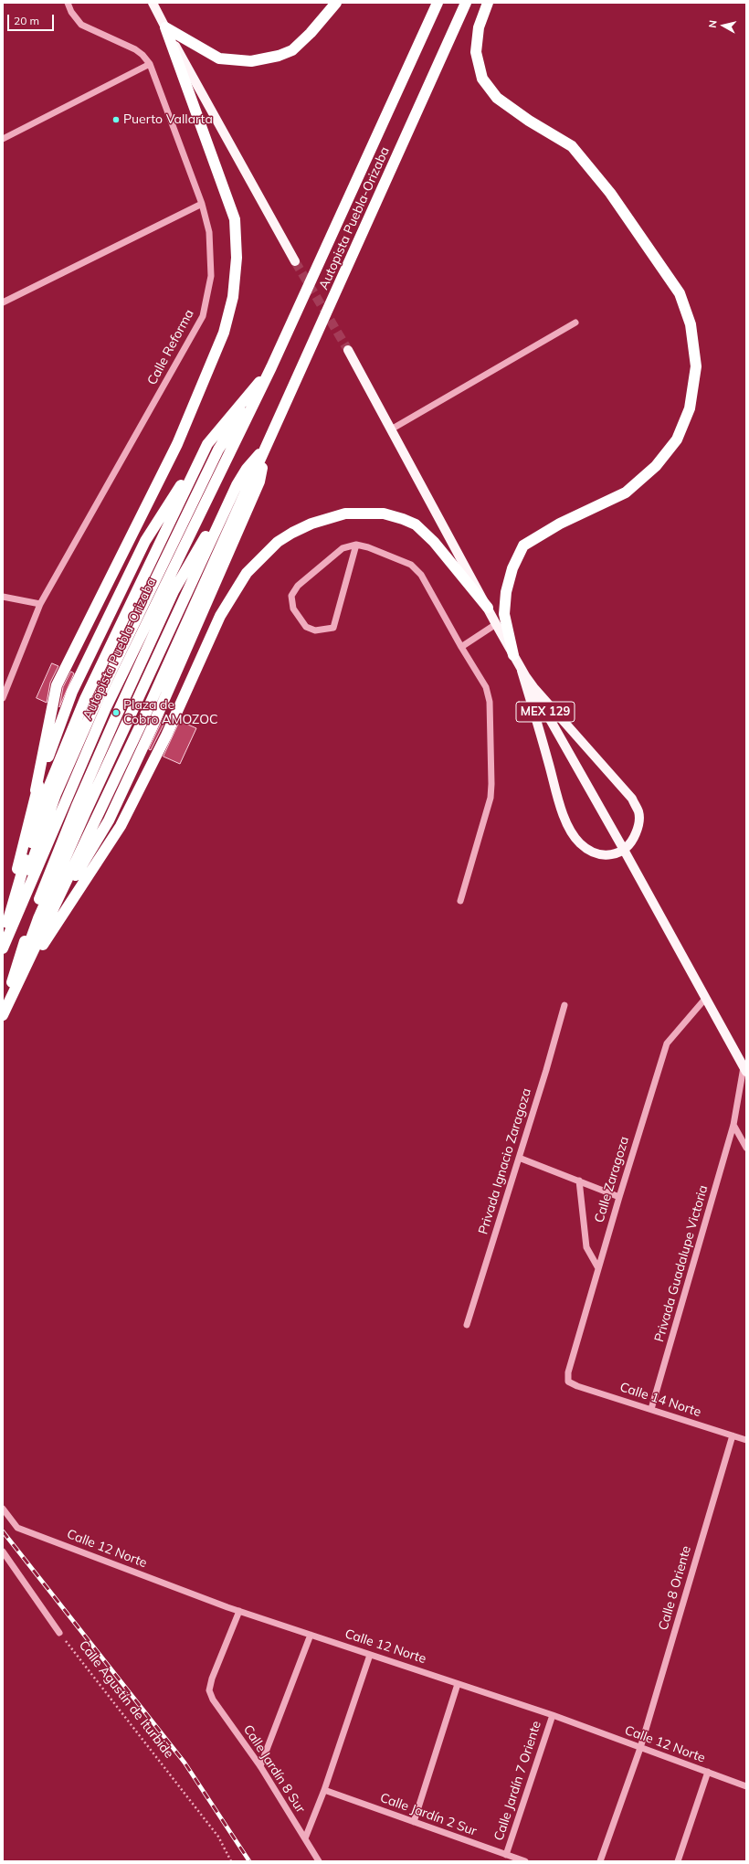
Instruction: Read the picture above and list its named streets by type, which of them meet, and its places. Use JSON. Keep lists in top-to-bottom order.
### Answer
{
  "streets": {
    "highway": ["Autopista Puebla-Orizaba"],
    "main road": ["MEX 129"],
    "street": [
      "Calle Reforma",
      "Privada Ignacio Zaragoza",
      "Calle Zaragoza",
      "Privada Guadalupe Victoria",
      "Calle 14 Norte",
      "Calle 12 Norte",
      "Calle 8 Oriente",
      "Calle Jardín 8 Sur",
      "Calle Jardín 7 Oriente",
      "Calle Jardín 2 Sur"
    ],
    "path": ["Calle Agustín de Iturbide"]
  },
  "crossings": [
    ["MEX 129", "Calle Zaragoza"],
    ["MEX 129", "Privada Guadalupe Victoria"],
    ["Calle Zaragoza", "Calle 14 Norte"],
    ["Privada Guadalupe Victoria", "Calle 14 Norte"],
    ["Calle 14 Norte", "Calle 8 Oriente"],
    ["Calle 12 Norte", "Calle 8 Oriente"],
    ["Calle 12 Norte", "Calle Jardín 8 Sur"],
    ["Calle 12 Norte", "Calle Jardín 7 Oriente"],
    ["Calle Jardín 7 Oriente", "Calle Jardín 2 Sur"]
  ],
  "places": ["Puerto Vallarta", "Plaza de Cobro AMOZOC"],
  "scale_bar": "20 m",
  "north": "left"
}
